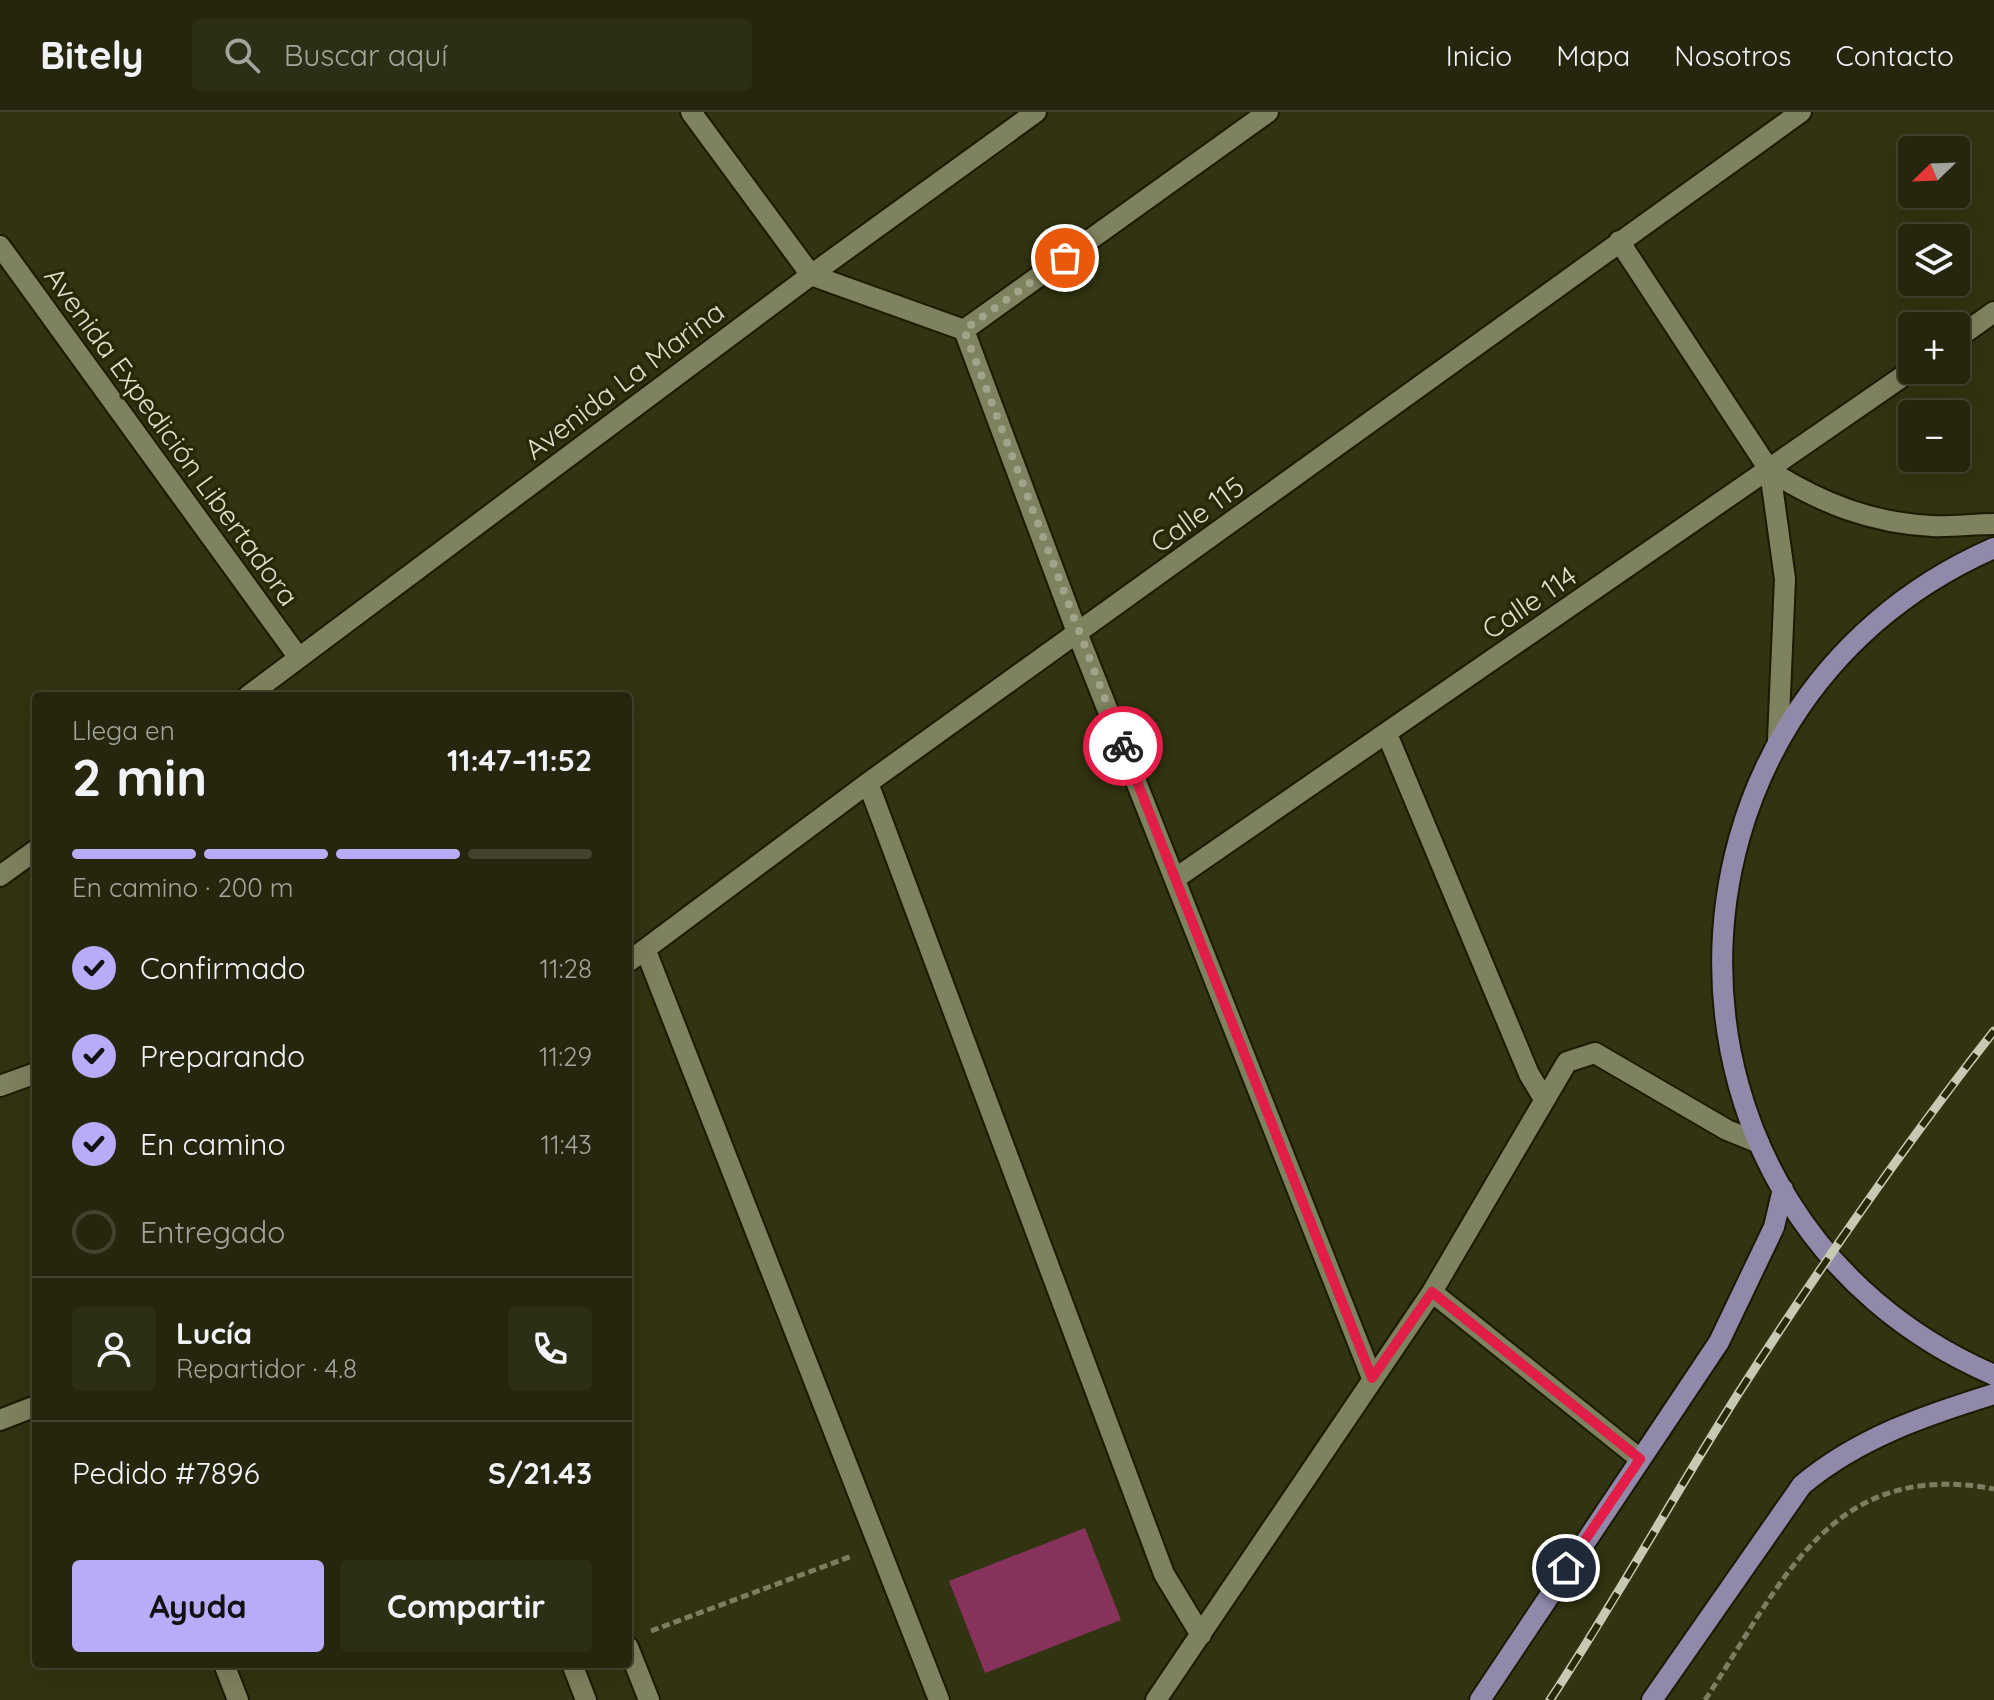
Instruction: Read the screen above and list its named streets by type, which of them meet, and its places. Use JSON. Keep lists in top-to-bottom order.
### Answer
{
  "streets": {
    "street": [
      "Avenida La Marina",
      "Avenida Expedición Libertadora",
      "Calle 115",
      "Calle 114"
    ]
  },
  "crossings": [
    ["Avenida La Marina", "Avenida Expedición Libertadora"]
  ],
  "north": "bottom left",
  "page": {
    "header": "Bitely",
    "search": "Buscar aquí",
    "nav": [
      "Inicio",
      "Mapa",
      "Nosotros",
      "Contacto"
    ],
    "map_buttons": ["+", "−"],
    "heading": ["2 min", "Llega en", "11:47–11:52"],
    "panel": [
      "Lucía",
      "Repartidor · 4.8",
      "Pedido #7896",
      "S/21.43"
    ],
    "bar": "En camino · 200 m",
    "list": [
      ["Confirmado", "11:28"],
      ["Preparando", "11:29"],
      ["En camino", "11:43"],
      "Entregado"
    ],
    "buttons": ["Ayuda", "Compartir"]
  }
}
